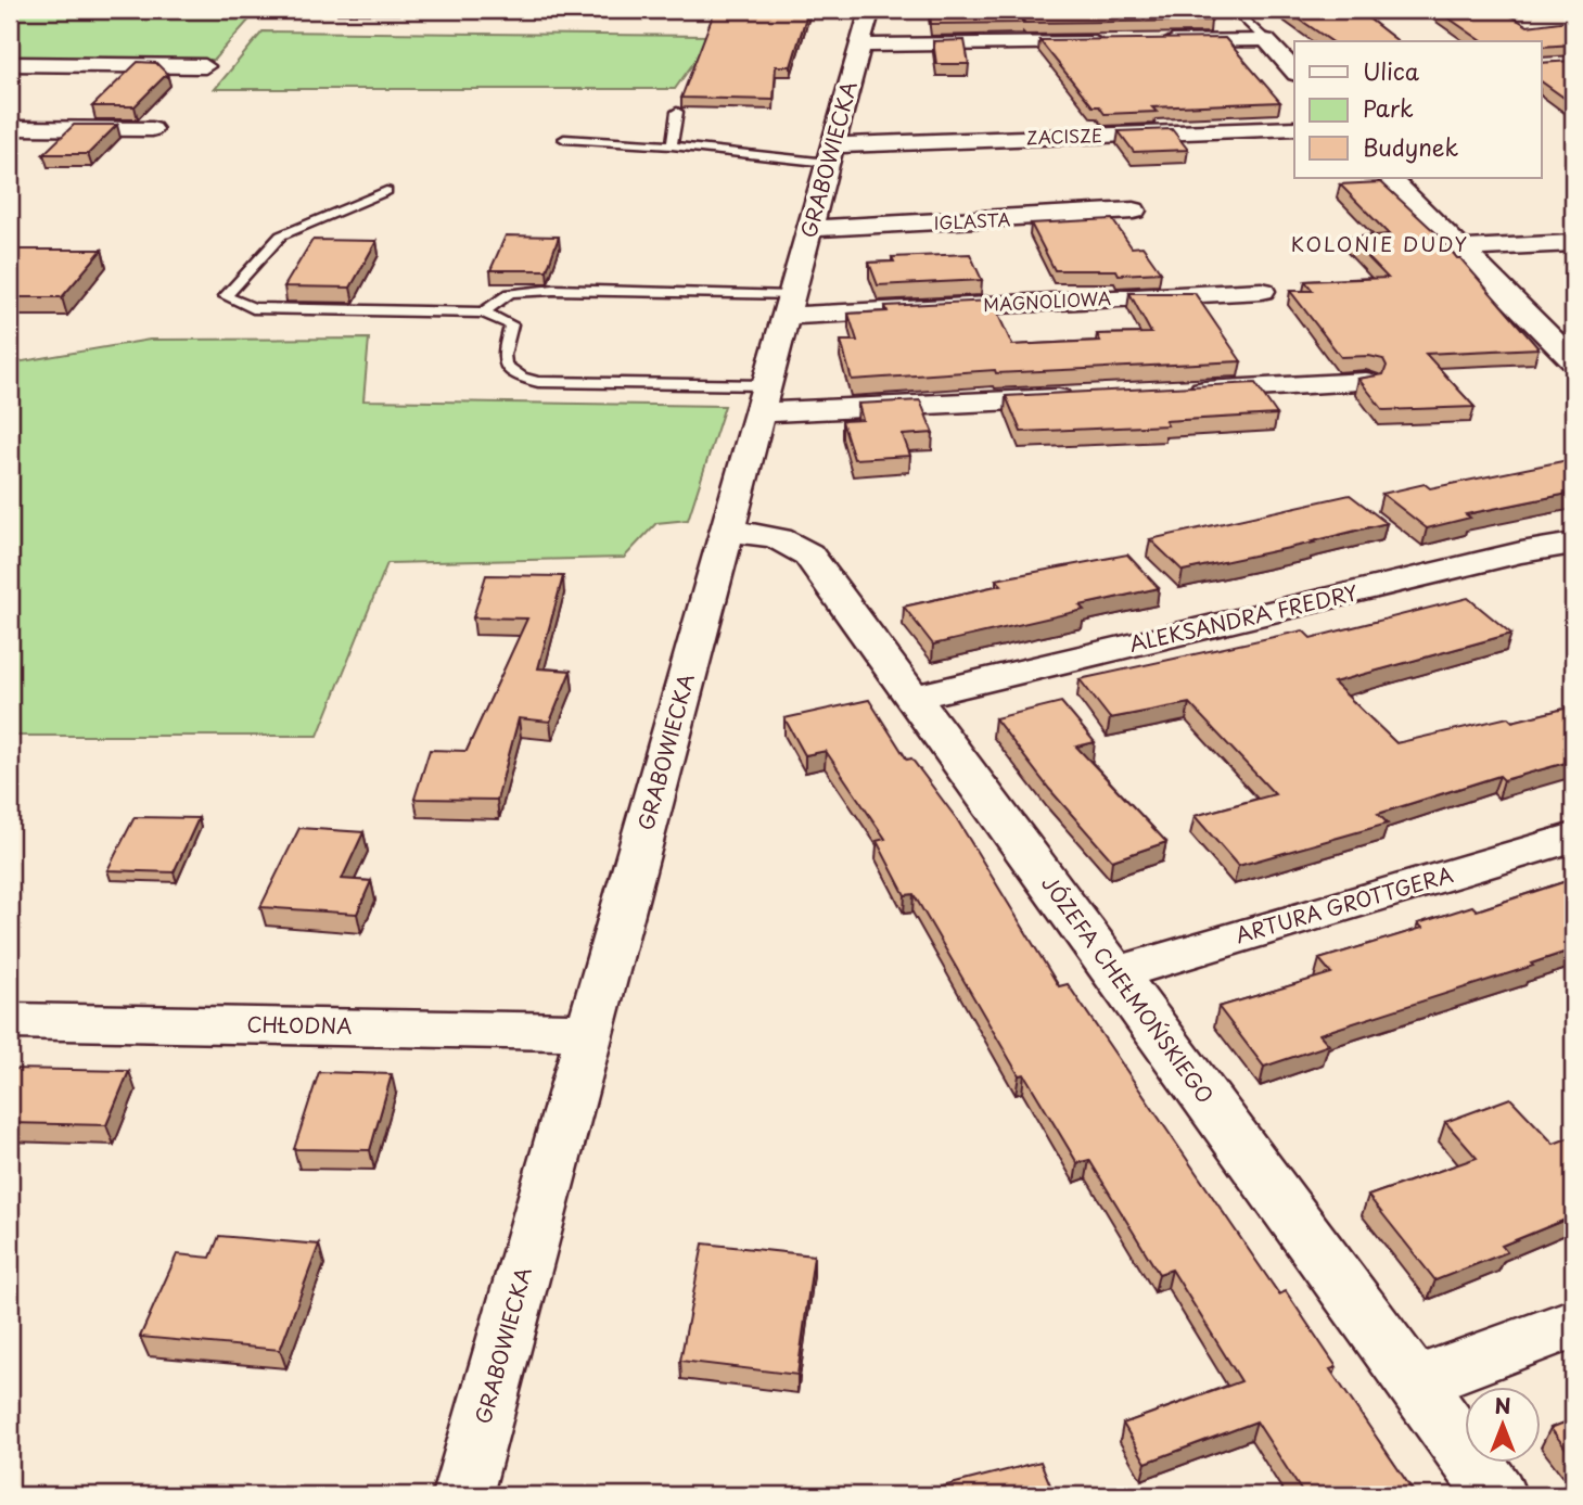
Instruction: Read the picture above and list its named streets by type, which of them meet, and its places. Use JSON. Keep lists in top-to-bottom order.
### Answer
{
  "streets": {
    "street": [
      "ZACISZE",
      "GRABOWIECKA",
      "IGLASTA",
      "MAGNOLIOWA",
      "ALEKSANDRA FREDRY",
      "ARTURA GROTTGERA",
      "JÓZEFA CHEŁMOŃSKIEGO",
      "CHŁODNA"
    ]
  },
  "crossings": [
    ["ZACISZE", "GRABOWIECKA"],
    ["GRABOWIECKA", "IGLASTA"],
    ["GRABOWIECKA", "MAGNOLIOWA"],
    ["GRABOWIECKA", "JÓZEFA CHEŁMOŃSKIEGO"],
    ["GRABOWIECKA", "CHŁODNA"],
    ["ALEKSANDRA FREDRY", "JÓZEFA CHEŁMOŃSKIEGO"],
    ["ARTURA GROTTGERA", "JÓZEFA CHEŁMOŃSKIEGO"]
  ],
  "districts": ["KOLONIE DUDY"],
  "legend": ["Ulica", "Park", "Budynek"],
  "north": "top"
}
